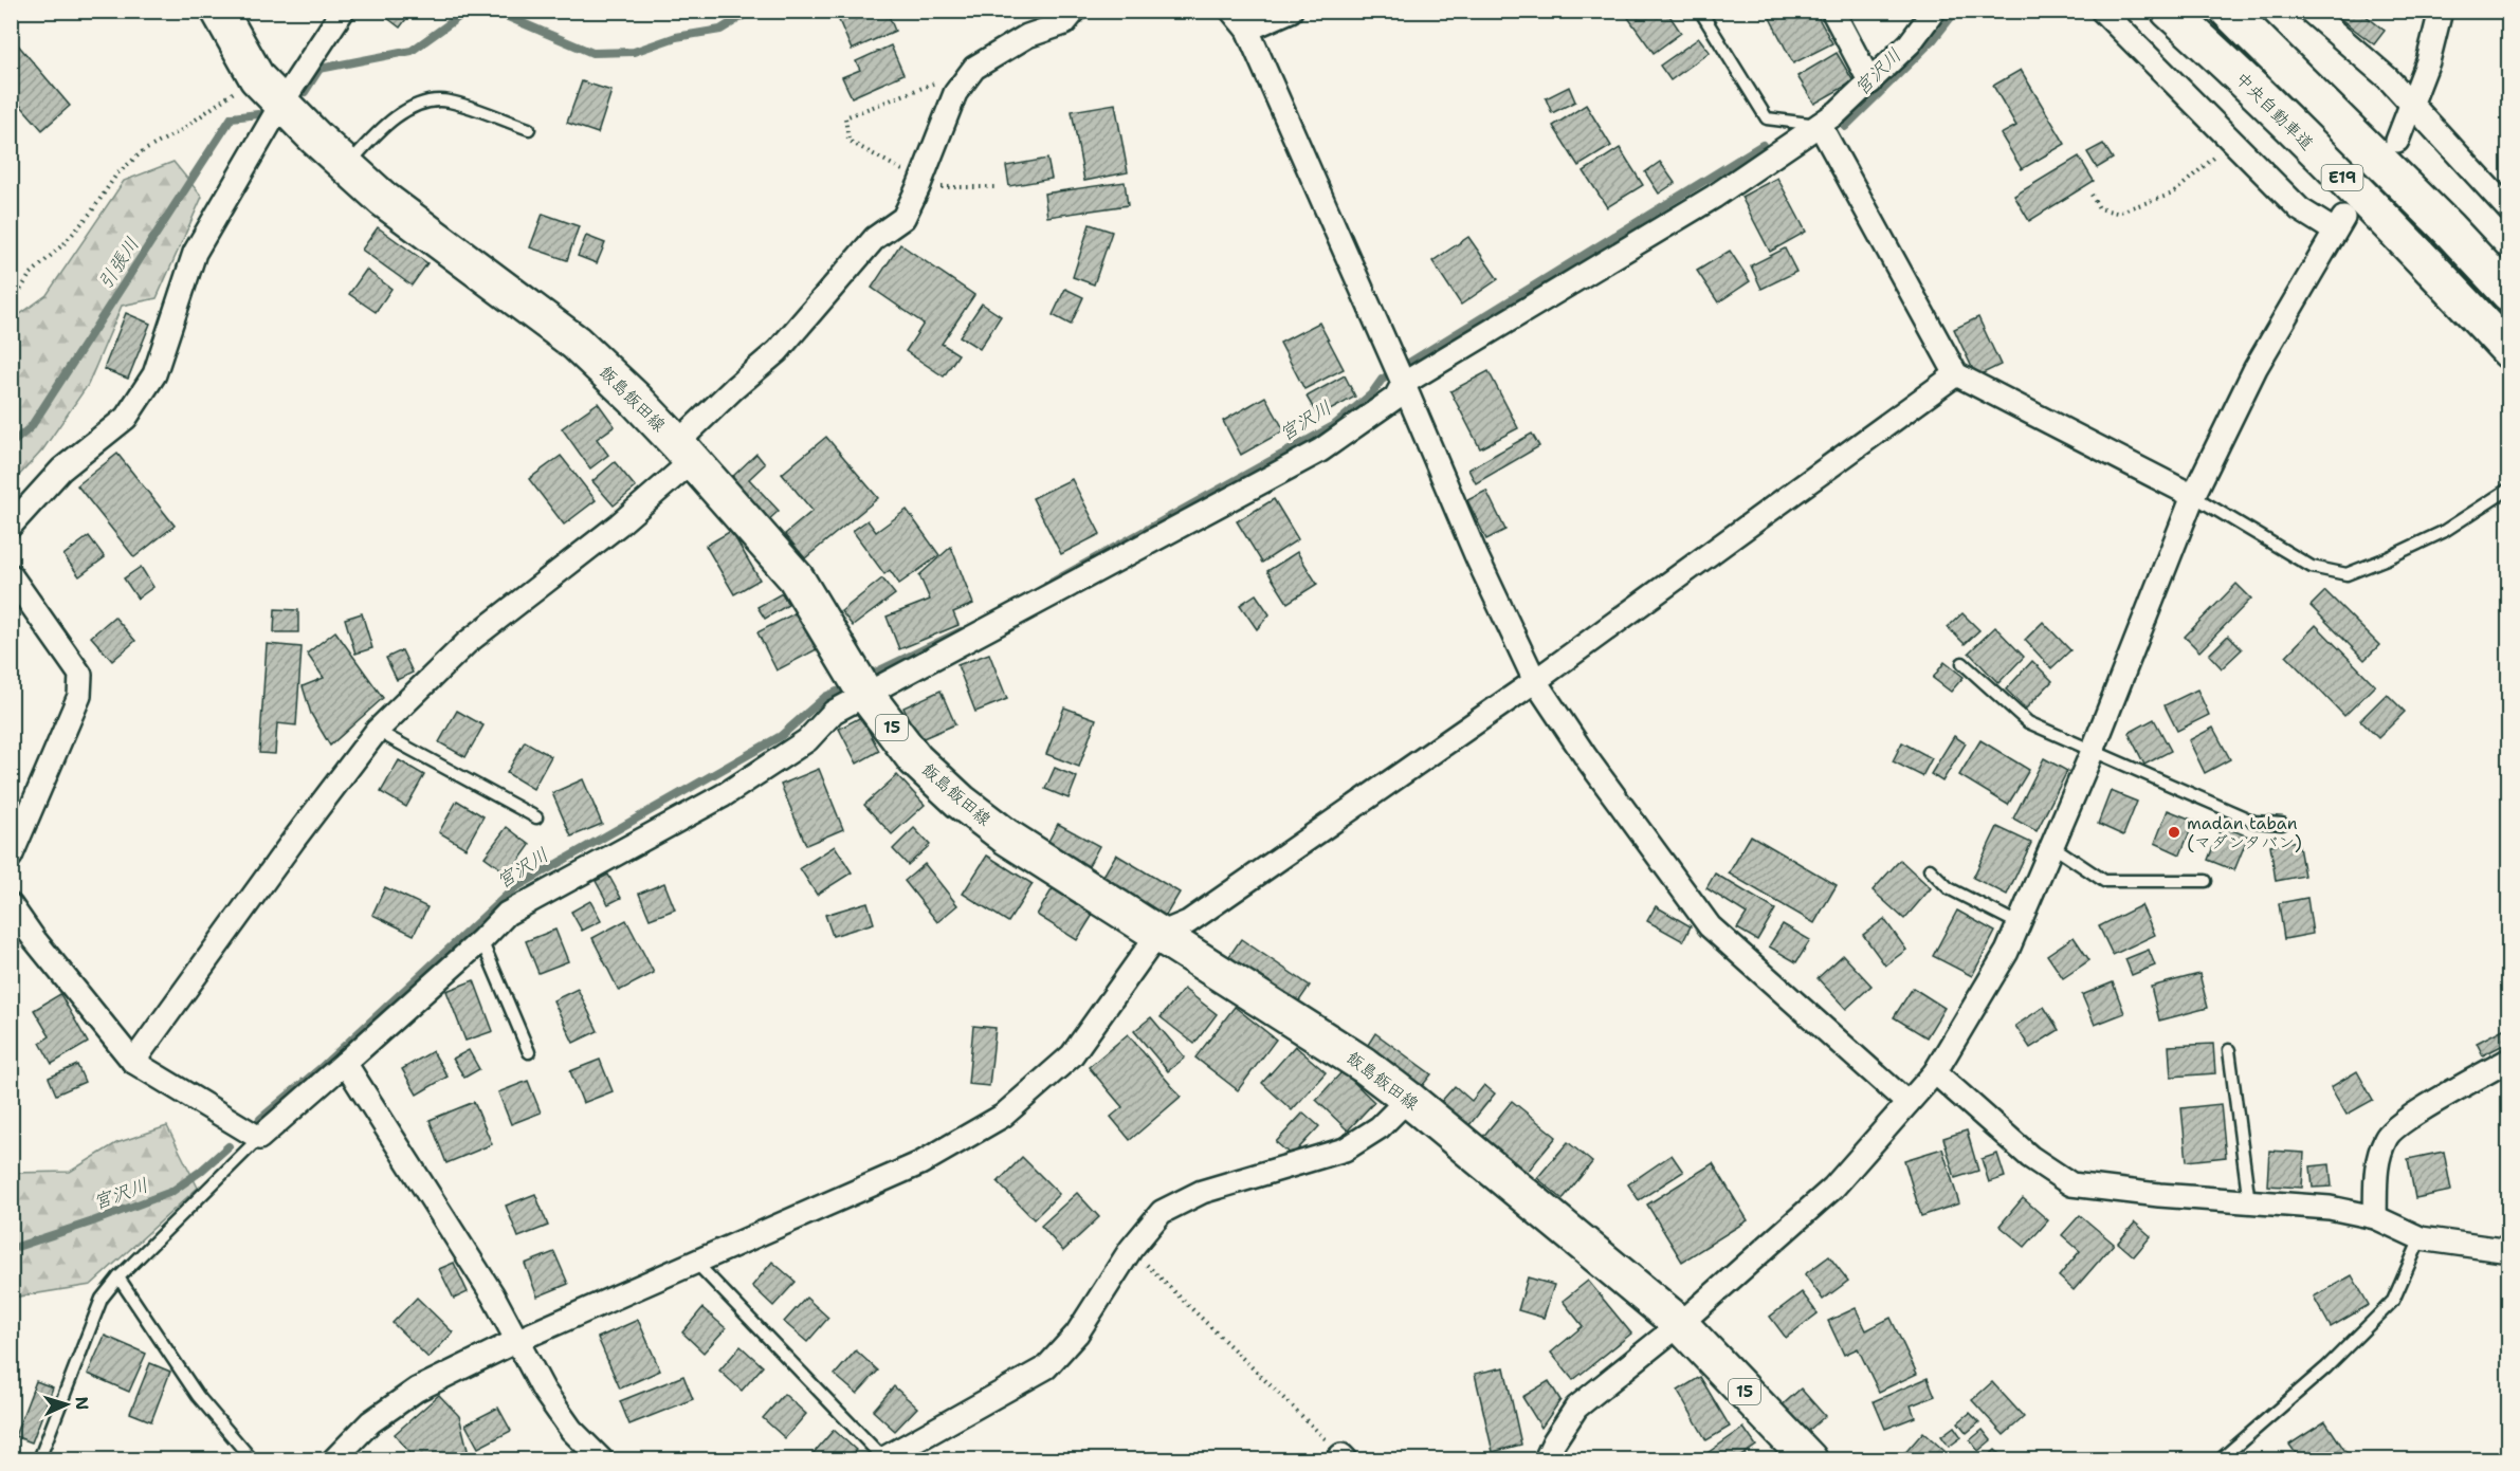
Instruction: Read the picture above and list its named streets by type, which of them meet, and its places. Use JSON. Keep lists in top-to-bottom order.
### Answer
{
  "streets": {
    "main road": [
      "中央自動車道",
      "E19",
      "飯島飯田線",
      "15"
    ]
  },
  "water": ["宮沢川", "引張川"],
  "places": ["madan taban (マダンタバン)"],
  "north": "right"
}
